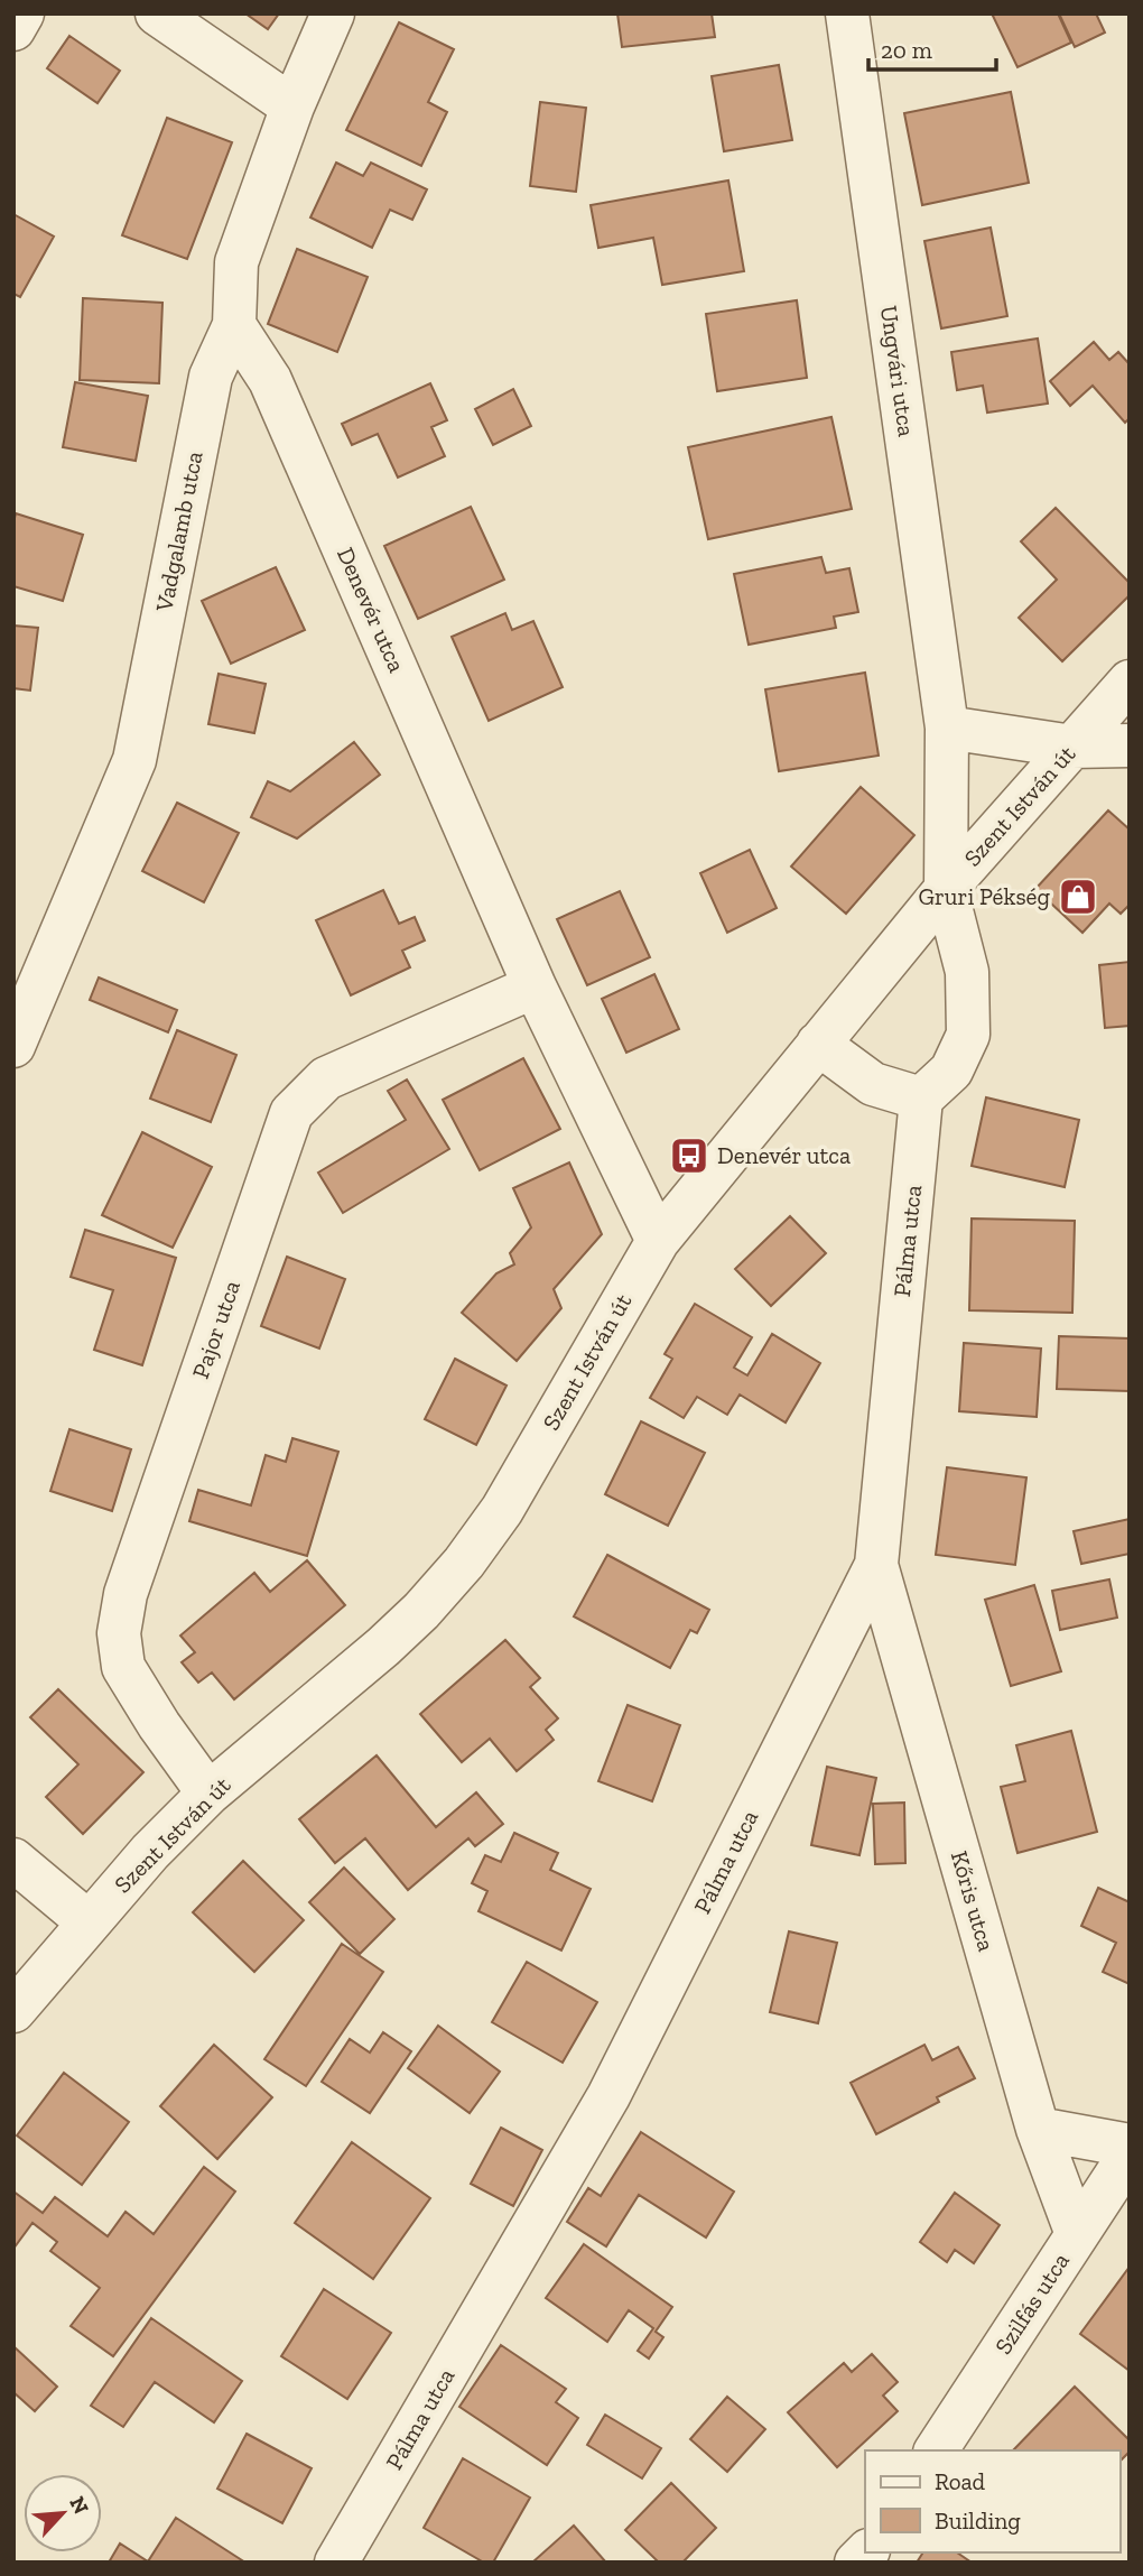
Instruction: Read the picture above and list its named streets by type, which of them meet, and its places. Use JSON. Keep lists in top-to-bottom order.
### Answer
{
  "streets": {
    "street": [
      "Ungvári utca",
      "Vadgalamb utca",
      "Denevér utca",
      "Szent István út",
      "Pálma utca",
      "Pajor utca",
      "Kőris utca",
      "Szilfás utca"
    ]
  },
  "crossings": [
    ["Ungvári utca", "Szent István út"],
    ["Vadgalamb utca", "Denevér utca"],
    ["Denevér utca", "Szent István út"],
    ["Denevér utca", "Pajor utca"],
    ["Szent István út", "Pajor utca"],
    ["Pálma utca", "Kőris utca"],
    ["Kőris utca", "Szilfás utca"]
  ],
  "places": {
    "shop": ["Gruri Pékség"],
    "bus stop": ["Denevér utca"]
  },
  "legend": ["Road", "Building"],
  "scale_bar": "20 m",
  "north": "top right"
}
